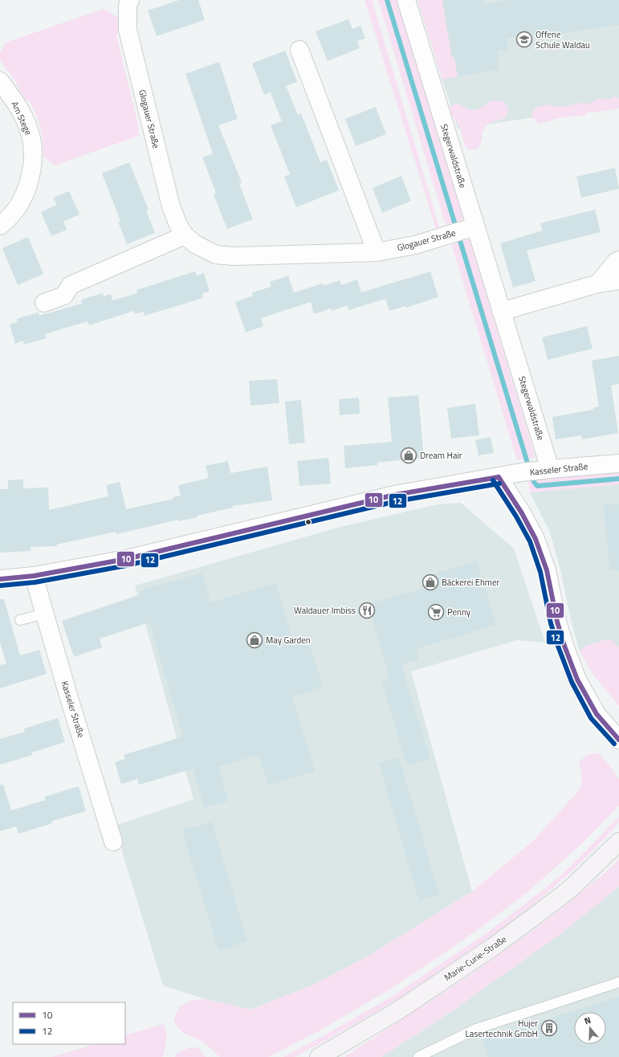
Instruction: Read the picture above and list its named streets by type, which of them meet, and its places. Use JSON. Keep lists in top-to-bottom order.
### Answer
{
  "streets": {
    "street": [
      "Am Stege",
      "Glogauer Straße",
      "Stegerwaldstraße",
      "Kasseler Straße",
      "Marie-Curie-Straße"
    ]
  },
  "crossings": [
    ["Glogauer Straße", "Stegerwaldstraße"],
    ["Stegerwaldstraße", "Kasseler Straße"]
  ],
  "places": {
    "school or university": ["Offene Schule Waldau"],
    "shop": ["Dream Hair", "Bäckerei Ehmer", "May Garden"],
    "restaurant": ["Waldauer Imbiss"],
    "supermarket": ["Penny"],
    "building": ["Hujer Lasertechnik GmbH"]
  },
  "lines": ["transit line 10", "transit line 12"],
  "legend": ["10", "12"],
  "north": "top"
}
